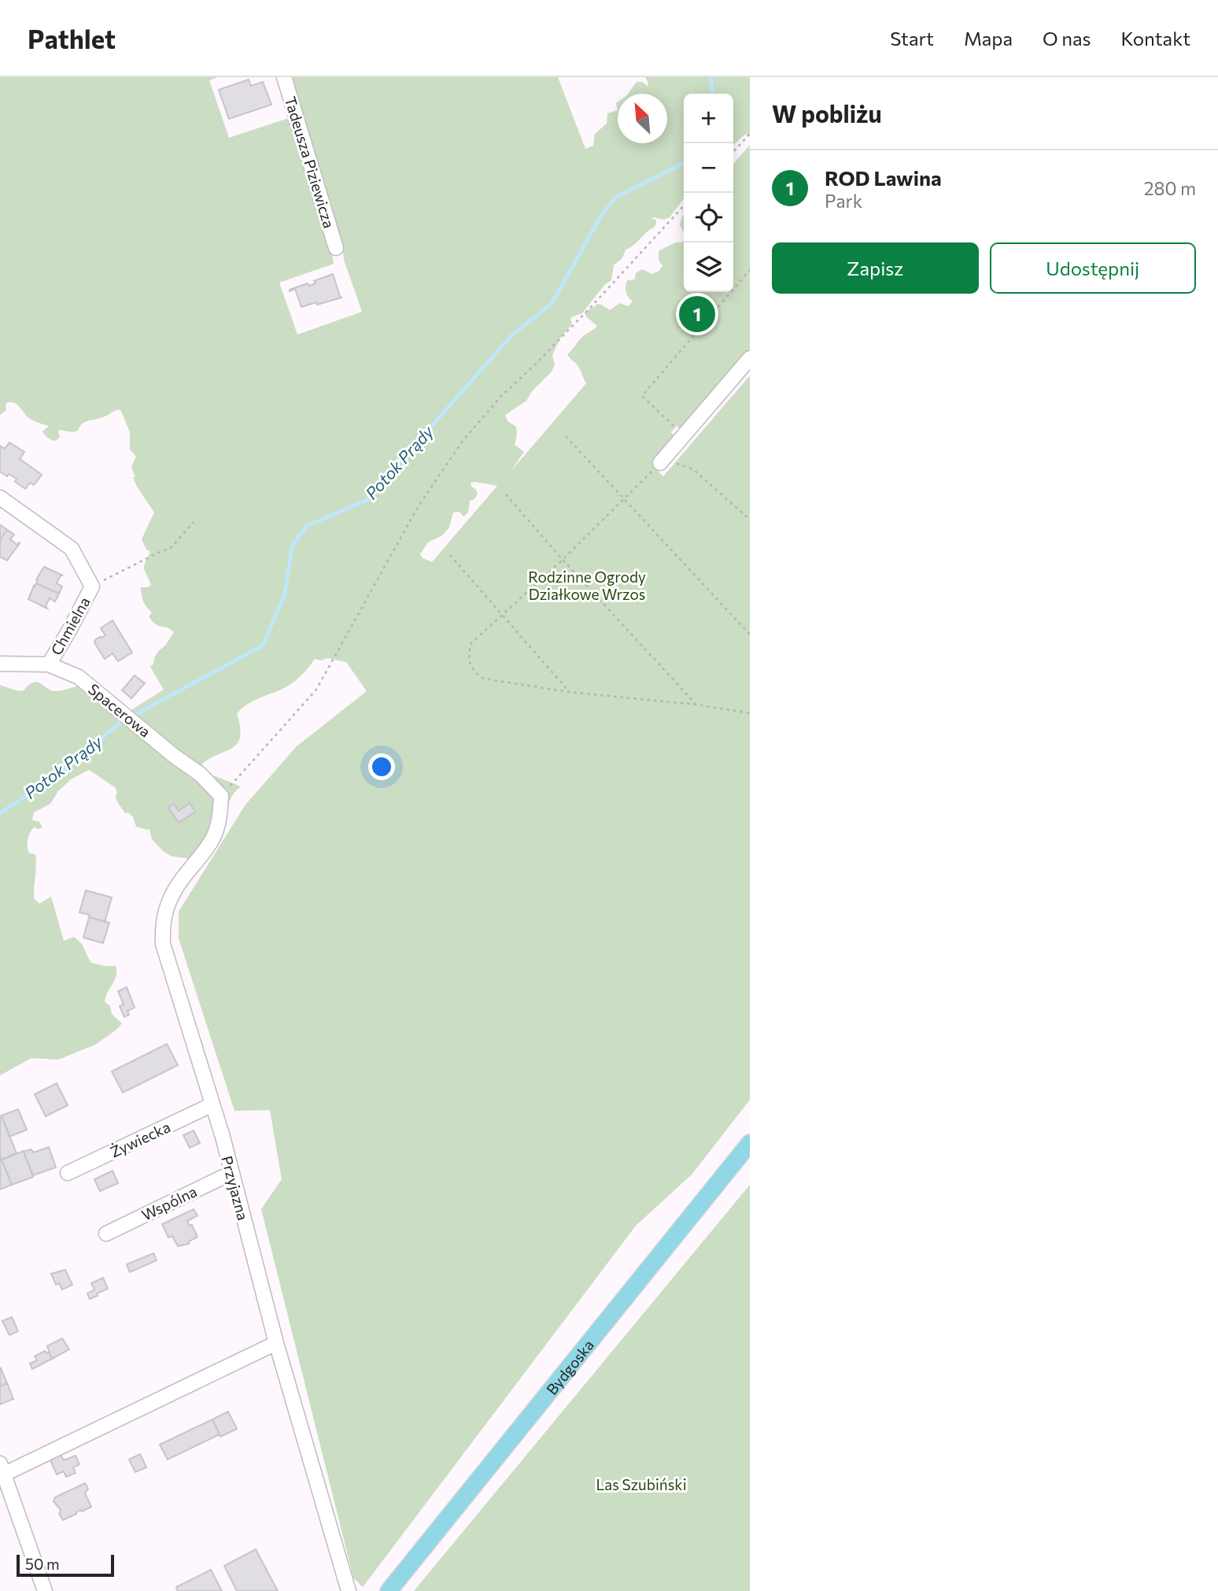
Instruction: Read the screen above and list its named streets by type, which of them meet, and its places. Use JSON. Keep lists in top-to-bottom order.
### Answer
{
  "streets": {
    "main road": ["Bydgoska"],
    "street": [
      "Tadeusza Piziewicza",
      "Chmielna",
      "Spacerowa",
      "Żywiecka",
      "Przyjazna",
      "Wspólna"
    ]
  },
  "crossings": [
    ["Chmielna", "Spacerowa"],
    ["Spacerowa", "Przyjazna"],
    ["Żywiecka", "Przyjazna"],
    ["Przyjazna", "Wspólna"]
  ],
  "water": ["Potok Prądy"],
  "parks": ["Rodzinne Ogrody Działkowe Wrzos", "Las Szubiński"],
  "scale_bar": "50 m",
  "north": "top left",
  "page": {
    "header": "Pathlet",
    "nav": [
      "Start",
      "Mapa",
      "O nas",
      "Kontakt"
    ],
    "heading": "W pobliżu",
    "map_buttons": ["+", "−"],
    "list": [
      {
        "mark": "1",
        "name": "ROD Lawina",
        "note": "Park",
        "value": "280 m"
      }
    ],
    "buttons": ["Zapisz", "Udostępnij"],
    "pins": "1",
    "scale": "50 m"
  }
}
